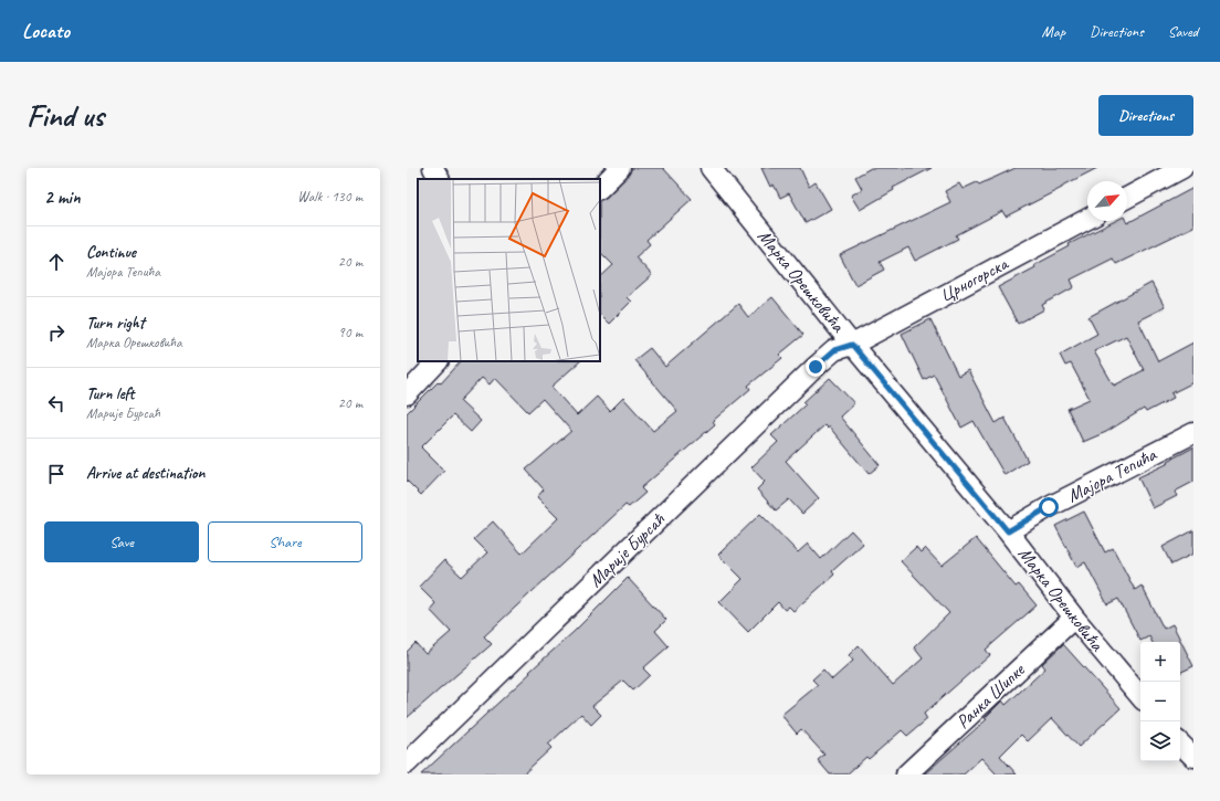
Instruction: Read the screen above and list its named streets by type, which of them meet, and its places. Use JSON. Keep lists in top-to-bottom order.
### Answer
{
  "streets": {
    "street": [
      "Црногорска",
      "Марка Орешковића",
      "Мајора Тепића",
      "Марије Бурсаћ",
      "Ранка Шипке"
    ]
  },
  "crossings": [
    ["Црногорска", "Марка Орешковића"],
    ["Црногорска", "Марије Бурсаћ"],
    ["Марка Орешковића", "Мајора Тепића"],
    ["Марка Орешковића", "Марије Бурсаћ"],
    ["Марка Орешковића", "Ранка Шипке"]
  ],
  "north": "top right",
  "page": {
    "header": "Locato",
    "nav": ["Map", "Directions", "Saved"],
    "buttons": [
      "Directions",
      ["Save", "Share"]
    ],
    "title": "Find us",
    "heading": ["2 min", "Walk · 130 m"],
    "list": [
      ["Continue", "Мајора Тепића", "20 m"],
      ["Turn right", "Марка Орешковића", "90 m"],
      ["Turn left", "Марије Бурсаћ", "20 m"],
      "Arrive at destination"
    ],
    "map_buttons": ["+", "−"]
  }
}
